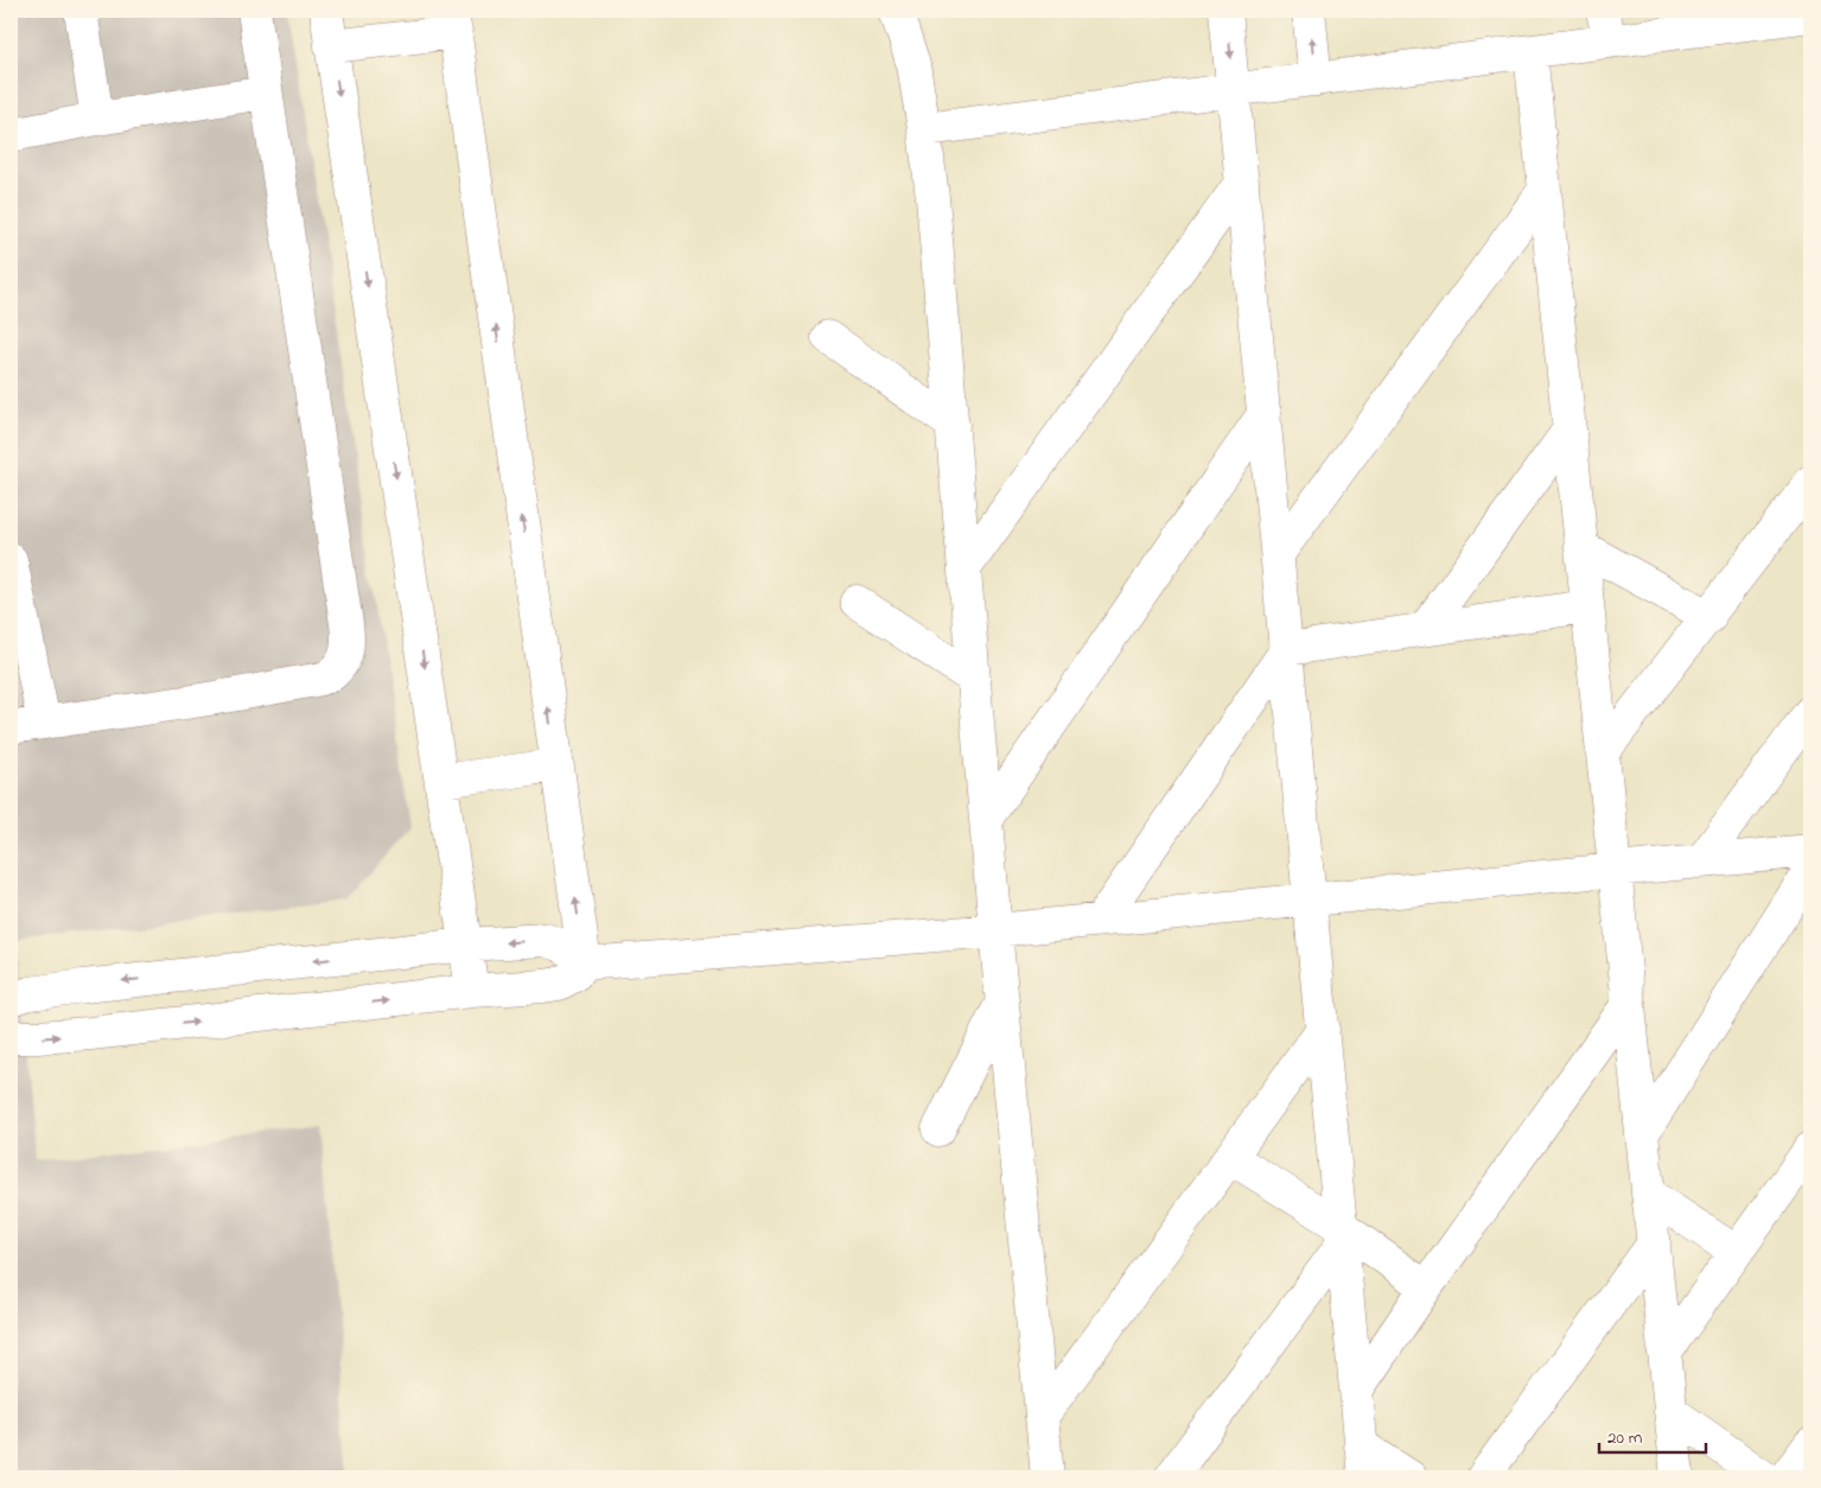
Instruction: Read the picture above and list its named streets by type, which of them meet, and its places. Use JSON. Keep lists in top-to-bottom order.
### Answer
{
  "scale_bar": "20 m"
}
